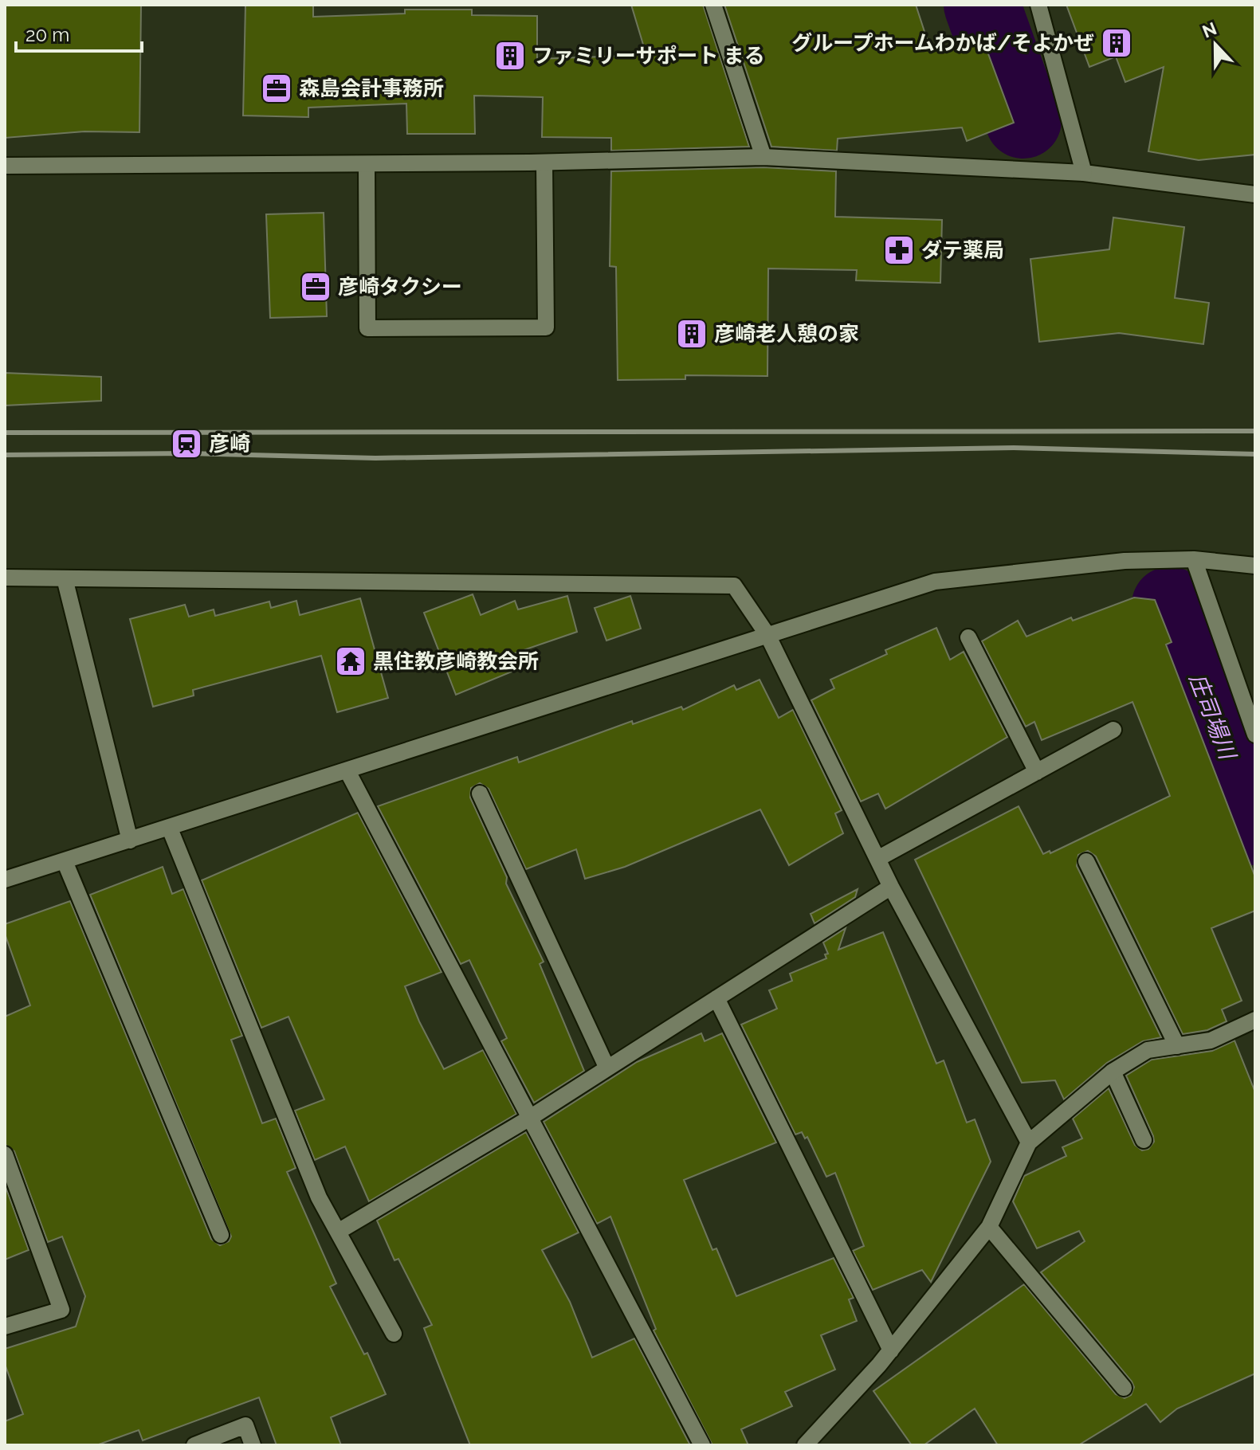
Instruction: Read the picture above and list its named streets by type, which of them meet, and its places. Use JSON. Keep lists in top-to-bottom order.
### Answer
{
  "water": ["庄司場川"],
  "places": {
    "building": ["グループホームわかば/そよかぜ", "ファミリーサポート まる", "彦崎老人憩の家"],
    "office": ["森島会計事務所", "彦崎タクシー"],
    "pharmacy": ["ダテ薬局"],
    "station": ["彦崎"],
    "temple": ["黒住教彦崎教会所"]
  },
  "scale_bar": "20 m",
  "north": "top"
}
